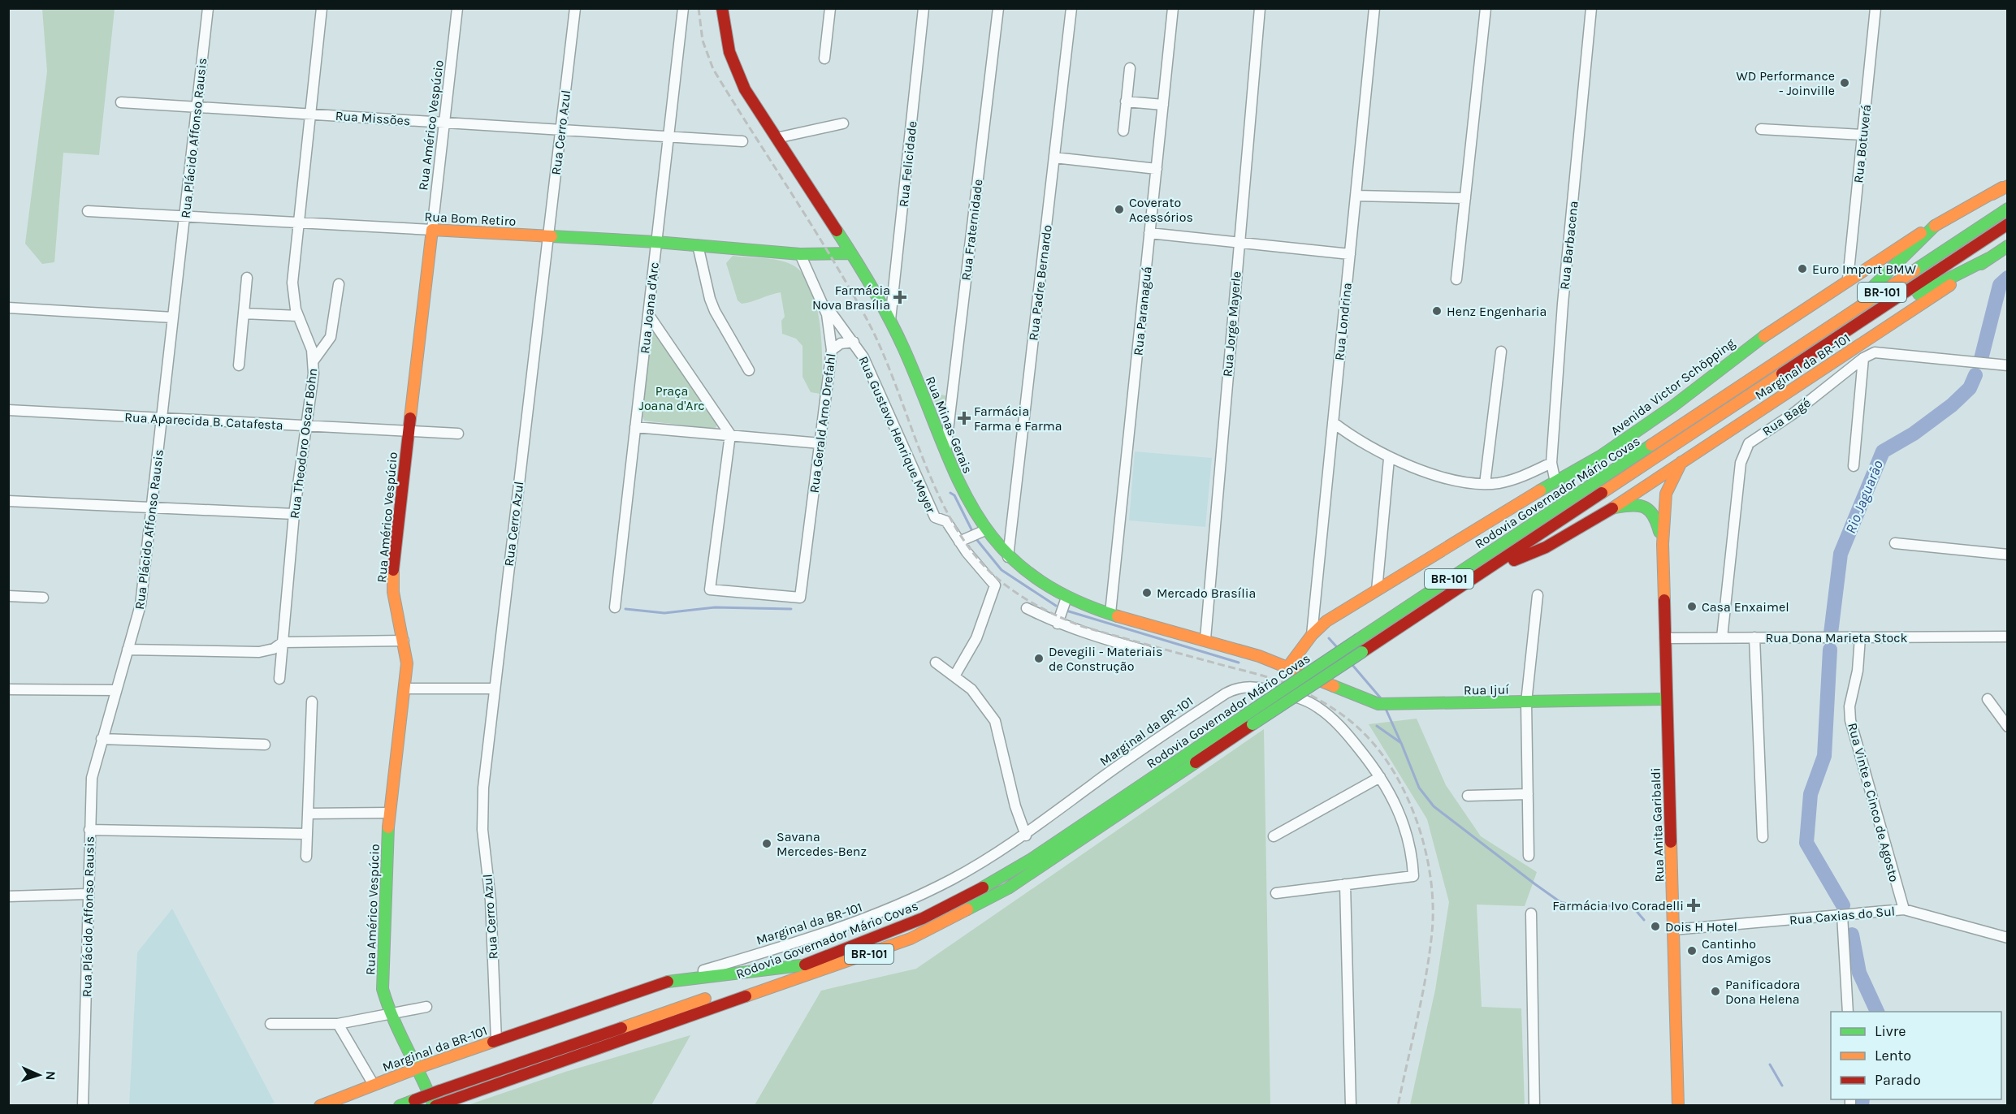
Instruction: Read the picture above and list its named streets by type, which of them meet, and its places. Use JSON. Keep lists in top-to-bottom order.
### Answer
{
  "streets": {
    "main road": [
      "Rua Américo Vespúcio",
      "Rua Bom Retiro",
      "BR-101",
      "Marginal da BR-101",
      "Avenida Victor Schöpping",
      "Rua Minas Gerais",
      "Rodovia Governador Mário Covas",
      "Rua Ijuí",
      "Rua Anita Garibaldi"
    ],
    "street": [
      "Rua Missões",
      "Rua Cerro Azul",
      "Rua Plácido Affonso Rausis",
      "Rua Botuverá",
      "Rua Felicidade",
      "Rua Fraternidade",
      "Rua Barbacena",
      "Rua Padre Bernardo",
      "Rua Joana d'Arc",
      "Rua Paranaguá",
      "Rua Londrina",
      "Rua Jorge Mayerle",
      "Rua Bagé",
      "Rua Aparecida B. Catafesta",
      "Rua Gerald Arno Drefahl",
      "Rua Gustavo Henrique Meyer",
      "Rua Theodoro Oscar Bohn",
      "Rua Dona Marieta Stock",
      "Rua Vinte e Cinco de Agosto",
      "Rua Caxias do Sul"
    ]
  },
  "crossings": [
    ["Rua Missões", "Rua Américo Vespúcio"],
    ["Rua Missões", "Rua Cerro Azul"],
    ["Rua Missões", "Rua Plácido Affonso Rausis"],
    ["Rua Missões", "Rua Joana d'Arc"],
    ["Rua Missões", "Rua Theodoro Oscar Bohn"],
    ["Rua Américo Vespúcio", "Rua Bom Retiro"],
    ["Rua Américo Vespúcio", "Marginal da BR-101"],
    ["Rua Américo Vespúcio", "Rua Aparecida B. Catafesta"],
    ["Rua Américo Vespúcio", "Rodovia Governador Mário Covas"],
    ["Rua Cerro Azul", "Rua Bom Retiro"],
    ["Rua Cerro Azul", "Marginal da BR-101"],
    ["Rua Plácido Affonso Rausis", "Rua Bom Retiro"],
    ["Rua Plácido Affonso Rausis", "Rua Aparecida B. Catafesta"],
    ["Rua Botuverá", "Avenida Victor Schöpping"],
    ["Rua Felicidade", "Rua Minas Gerais"],
    ["Rua Bom Retiro", "Rua Joana d'Arc"],
    ["Rua Bom Retiro", "Rua Gerald Arno Drefahl"],
    ["Rua Bom Retiro", "Rua Minas Gerais"],
    ["Rua Bom Retiro", "Rua Theodoro Oscar Bohn"],
    ["Rua Fraternidade", "Rua Minas Gerais"],
    ["Rua Barbacena", "Avenida Victor Schöpping"],
    ["Rua Padre Bernardo", "Rua Minas Gerais"],
    ["Rua Paranaguá", "Rua Minas Gerais"],
    ["Rua Londrina", "Avenida Victor Schöpping"],
    ["Rua Jorge Mayerle", "Rua Minas Gerais"],
    ["Marginal da BR-101", "Rodovia Governador Mário Covas"],
    ["Marginal da BR-101", "Rua Anita Garibaldi"],
    ["Avenida Victor Schöpping", "Rua Minas Gerais"],
    ["Rua Bagé", "Rua Dona Marieta Stock"],
    ["Rua Aparecida B. Catafesta", "Rua Theodoro Oscar Bohn"],
    ["Rua Gerald Arno Drefahl", "Rua Gustavo Henrique Meyer"],
    ["Rua Minas Gerais", "Rua Ijuí"],
    ["Rua Dona Marieta Stock", "Rua Vinte e Cinco de Agosto"],
    ["Rua Dona Marieta Stock", "Rua Anita Garibaldi"],
    ["Rua Ijuí", "Rua Anita Garibaldi"],
    ["Rua Vinte e Cinco de Agosto", "Rua Caxias do Sul"],
    ["Rua Anita Garibaldi", "Rua Caxias do Sul"]
  ],
  "water": ["Rio Jaguarão"],
  "parks": ["Praça Joana d'Arc"],
  "places": {
    "other": [
      "WD Performance - Joinville",
      "Coverato Acessórios",
      "Euro Import BMW",
      "Henz Engenharia",
      "Mercado Brasília",
      "Casa Enxaimel",
      "Devegili - Materiais de Construção",
      "Savana Mercedes-Benz",
      "Dois H Hotel",
      "Cantinho dos Amigos",
      "Panificadora Dona Helena"
    ],
    "health": ["Farmácia Nova Brasília", "Farmácia Farma e Farma", "Farmácia Ivo Coradelli"]
  },
  "legend": ["Livre", "Lento", "Parado"],
  "north": "right"
}
